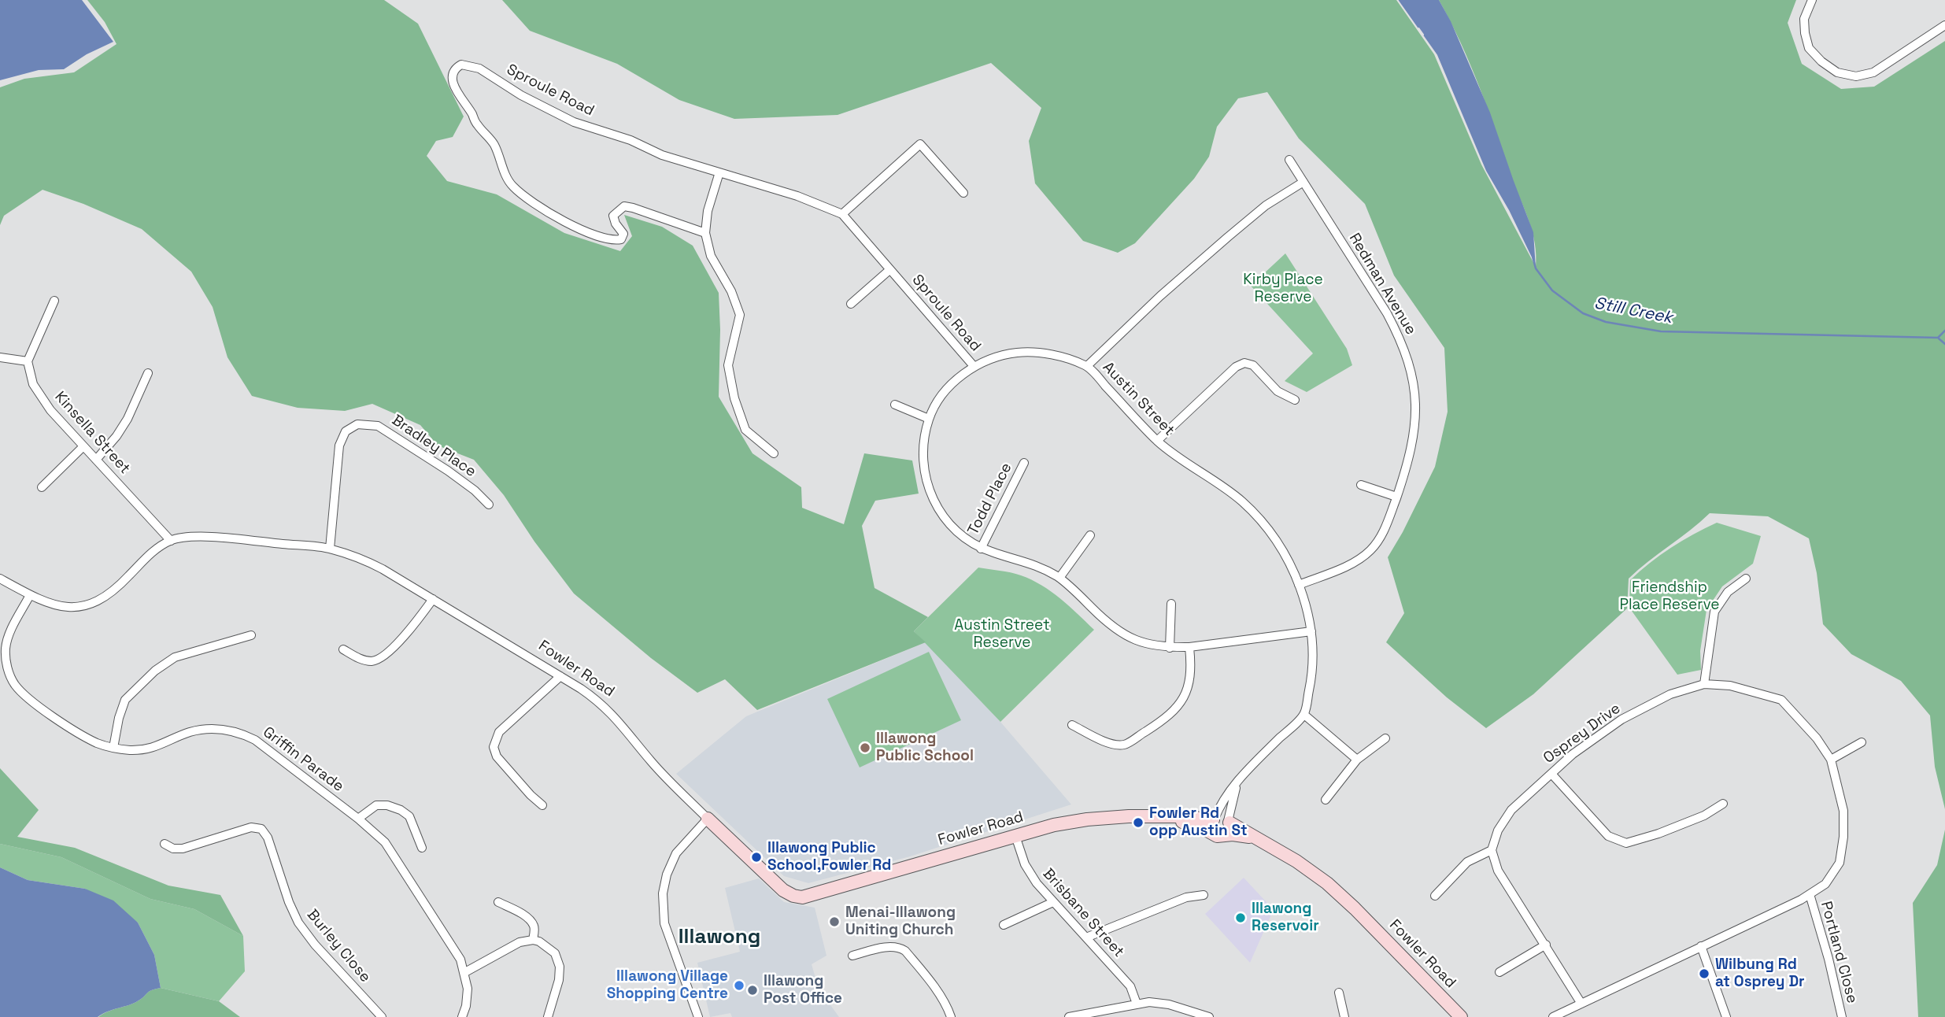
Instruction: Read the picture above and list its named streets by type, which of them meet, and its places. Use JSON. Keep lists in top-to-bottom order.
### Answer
{
  "streets": {
    "street": [
      "Sproule Road",
      "Redman Avenue",
      "Austin Street",
      "Kinsella Street",
      "Bradley Place",
      "Todd Place",
      "Fowler Road",
      "Osprey Drive",
      "Griffin Parade",
      "Brisbane Street",
      "Burley Close",
      "Portland Close"
    ]
  },
  "crossings": [
    ["Sproule Road", "Austin Street"],
    ["Redman Avenue", "Austin Street"],
    ["Austin Street", "Todd Place"],
    ["Kinsella Street", "Fowler Road"],
    ["Bradley Place", "Fowler Road"],
    ["Fowler Road", "Griffin Parade"],
    ["Fowler Road", "Brisbane Street"],
    ["Osprey Drive", "Portland Close"]
  ],
  "districts": ["Illawong"],
  "water": ["Still Creek"],
  "parks": ["Kirby Place Reserve", "Friendship Place Reserve", "Austin Street Reserve"],
  "places": [
    "Illawong Public School",
    "Fowler Rd opp Austin St",
    "Illawong Public School,Fowler Rd",
    "Illawong Reservoir",
    "Menai-Illawong Uniting Church",
    "Wilbung Rd at Osprey Dr",
    "Illawong Village Shopping Centre",
    "Illawong Post Office"
  ]
}
